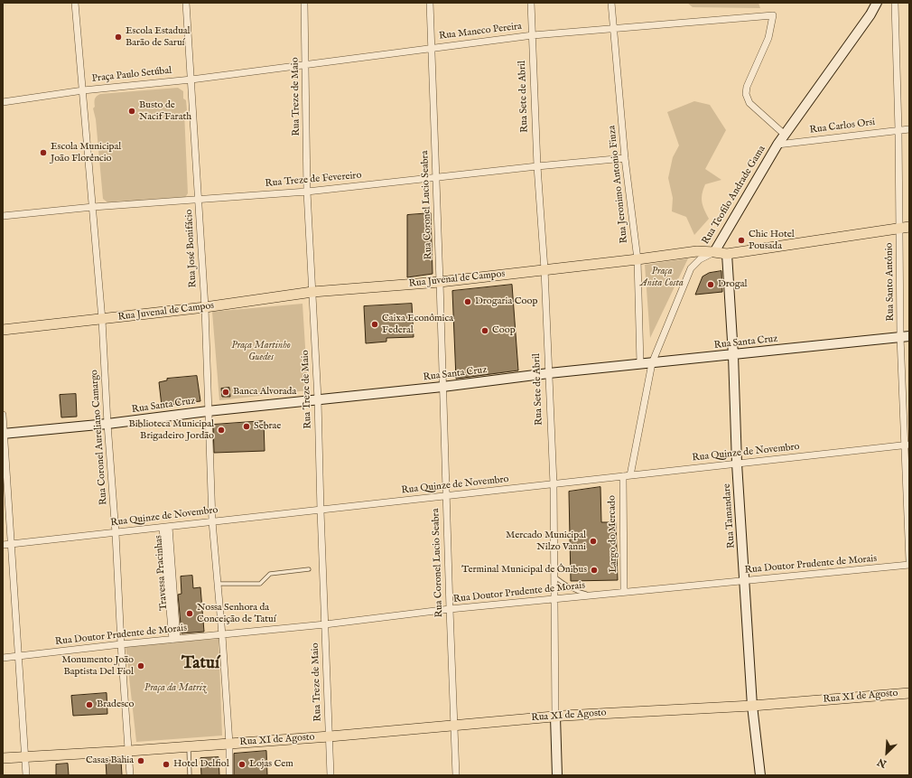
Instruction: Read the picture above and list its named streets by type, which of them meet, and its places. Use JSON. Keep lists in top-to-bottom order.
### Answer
{
  "streets": {
    "main road": [
      "Rua Sete de Abril",
      "Rua Teofilo Andrade Gama",
      "Rua Juvenal de Campos",
      "Rua Santa Cruz",
      "Rua Tamandare",
      "Rua XI de Agosto"
    ],
    "street": [
      "Rua Maneco Pereira",
      "Praça Paulo Setúbal",
      "Rua Treze de Maio",
      "Rua Carlos Orsi",
      "Rua Treze de Fevereiro",
      "Rua Jeronimo Antonio Fiuza",
      "Rua Coronel Lucio Seabra",
      "Rua José Bonifácio",
      "Rua Santo Antônio",
      "Rua Coronel Aureliano Camargo",
      "Rua Quinze de Novembro",
      "Largo do Mercado",
      "Rua Doutor Prudente de Morais",
      "Travessa Pracinhas"
    ]
  },
  "crossings": [
    ["Rua Maneco Pereira", "Praça Paulo Setúbal"],
    ["Rua Maneco Pereira", "Rua Treze de Maio"],
    ["Rua Maneco Pereira", "Rua Sete de Abril"],
    ["Rua Maneco Pereira", "Rua Jeronimo Antonio Fiuza"],
    ["Rua Maneco Pereira", "Rua Teofilo Andrade Gama"],
    ["Rua Maneco Pereira", "Rua Coronel Lucio Seabra"],
    ["Rua Maneco Pereira", "Rua José Bonifácio"],
    ["Praça Paulo Setúbal", "Rua Treze de Fevereiro"],
    ["Praça Paulo Setúbal", "Rua José Bonifácio"],
    ["Praça Paulo Setúbal", "Rua Coronel Aureliano Camargo"],
    ["Rua Treze de Maio", "Rua Treze de Fevereiro"],
    ["Rua Treze de Maio", "Rua Juvenal de Campos"],
    ["Rua Treze de Maio", "Rua Santa Cruz"],
    ["Rua Treze de Maio", "Rua Quinze de Novembro"],
    ["Rua Treze de Maio", "Rua Doutor Prudente de Morais"],
    ["Rua Treze de Maio", "Rua XI de Agosto"],
    ["Rua Sete de Abril", "Rua Treze de Fevereiro"],
    ["Rua Sete de Abril", "Rua Juvenal de Campos"],
    ["Rua Sete de Abril", "Rua Santa Cruz"],
    ["Rua Sete de Abril", "Rua Quinze de Novembro"],
    ["Rua Sete de Abril", "Rua Doutor Prudente de Morais"],
    ["Rua Sete de Abril", "Rua XI de Agosto"],
    ["Rua Carlos Orsi", "Rua Teofilo Andrade Gama"],
    ["Rua Carlos Orsi", "Rua Santo Antônio"],
    ["Rua Treze de Fevereiro", "Rua Jeronimo Antonio Fiuza"],
    ["Rua Treze de Fevereiro", "Rua Coronel Lucio Seabra"],
    ["Rua Treze de Fevereiro", "Rua José Bonifácio"],
    ["Rua Treze de Fevereiro", "Rua Coronel Aureliano Camargo"],
    ["Rua Jeronimo Antonio Fiuza", "Rua Juvenal de Campos"],
    ["Rua Jeronimo Antonio Fiuza", "Rua Santa Cruz"],
    ["Rua Teofilo Andrade Gama", "Rua Juvenal de Campos"],
    ["Rua Teofilo Andrade Gama", "Rua Santa Cruz"],
    ["Rua Teofilo Andrade Gama", "Rua Quinze de Novembro"],
    ["Rua Coronel Lucio Seabra", "Rua Juvenal de Campos"],
    ["Rua Coronel Lucio Seabra", "Rua Santa Cruz"],
    ["Rua Coronel Lucio Seabra", "Rua Quinze de Novembro"],
    ["Rua Coronel Lucio Seabra", "Rua Doutor Prudente de Morais"],
    ["Rua Coronel Lucio Seabra", "Rua XI de Agosto"],
    ["Rua José Bonifácio", "Rua Juvenal de Campos"],
    ["Rua José Bonifácio", "Rua Santa Cruz"],
    ["Rua José Bonifácio", "Rua Quinze de Novembro"],
    ["Rua José Bonifácio", "Rua Doutor Prudente de Morais"],
    ["Rua José Bonifácio", "Rua XI de Agosto"],
    ["Rua Juvenal de Campos", "Rua Santo Antônio"],
    ["Rua Juvenal de Campos", "Rua Coronel Aureliano Camargo"],
    ["Rua Juvenal de Campos", "Rua Tamandare"],
    ["Rua Santo Antônio", "Rua Santa Cruz"],
    ["Rua Santo Antônio", "Rua Quinze de Novembro"],
    ["Rua Santa Cruz", "Rua Coronel Aureliano Camargo"],
    ["Rua Santa Cruz", "Rua Tamandare"],
    ["Rua Coronel Aureliano Camargo", "Rua Quinze de Novembro"],
    ["Rua Coronel Aureliano Camargo", "Rua Doutor Prudente de Morais"],
    ["Rua Quinze de Novembro", "Rua Tamandare"],
    ["Rua Quinze de Novembro", "Largo do Mercado"],
    ["Rua Quinze de Novembro", "Travessa Pracinhas"],
    ["Rua Tamandare", "Rua Doutor Prudente de Morais"],
    ["Rua Tamandare", "Rua XI de Agosto"],
    ["Largo do Mercado", "Rua Doutor Prudente de Morais"],
    ["Rua Doutor Prudente de Morais", "Travessa Pracinhas"]
  ],
  "districts": ["Tatuí"],
  "parks": ["Praça Anita Costa", "Praça Martinho Guedes", "Praça da Matriz"],
  "places": [
    "Escola Estadual Barão de Saruí",
    "Busto de Nacif Farath",
    "Escola Municipal João Florêncio",
    "Chic Hotel Pousada",
    "Drogal",
    "Drogaria Coop",
    "Caixa Econômica Federal",
    "Coop",
    "Banca Alvorada",
    "Sebrae",
    "Biblioteca Municipal Brigadeiro Jordão",
    "Mercado Municipal Nilzo Vanni",
    "Terminal Municipal de Ônibus",
    "Nossa Senhora da Conceição de Tatuí",
    "Monumento João Baptista Del Fiol",
    "Bradesco",
    "Casas Bahia",
    "Hotel Delfiol",
    "Lojas Cem"
  ],
  "north": "bottom left"
}
